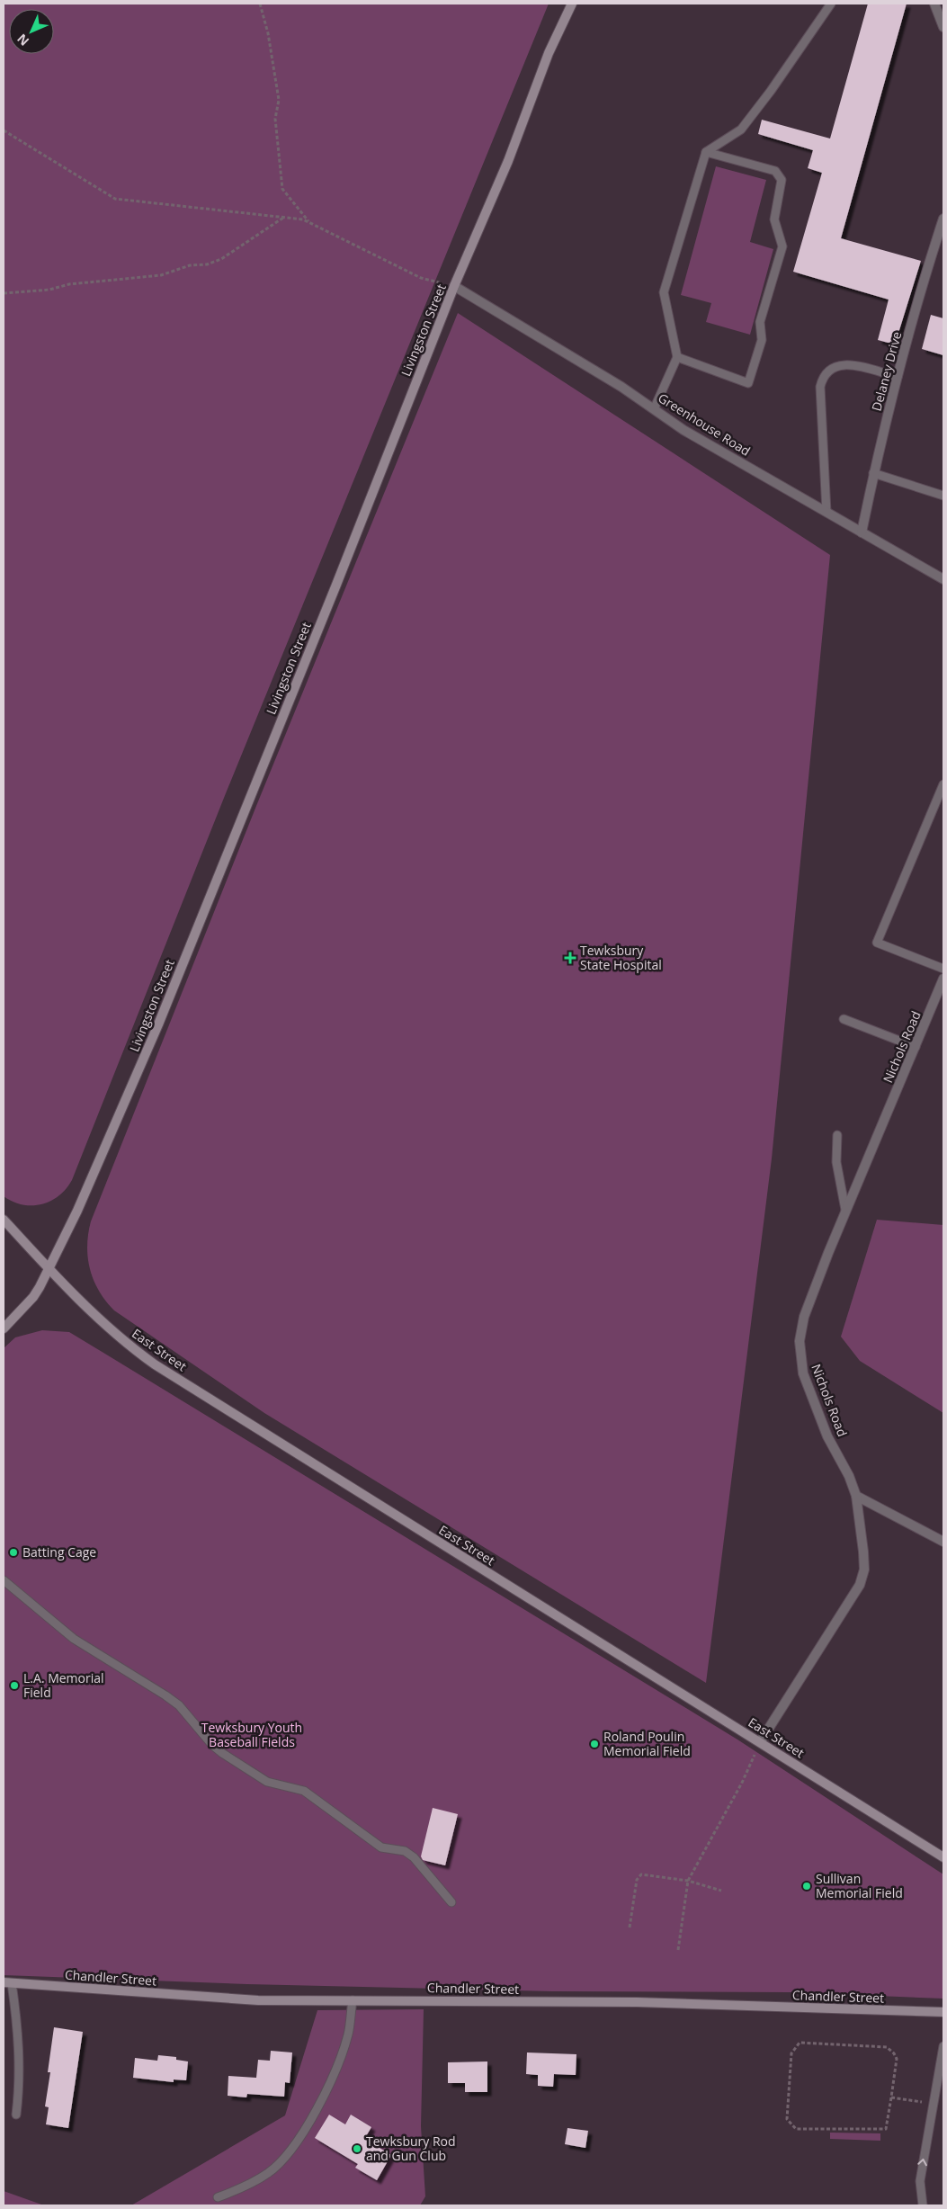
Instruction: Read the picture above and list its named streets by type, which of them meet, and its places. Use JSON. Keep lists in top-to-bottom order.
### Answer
{
  "streets": {
    "street": [
      "Livingston Street",
      "Delaney Drive",
      "Greenhouse Road",
      "Nichols Road",
      "East Street",
      "Chandler Street"
    ]
  },
  "crossings": [
    ["Livingston Street", "Greenhouse Road"],
    ["Livingston Street", "East Street"],
    ["Delaney Drive", "Greenhouse Road"],
    ["Nichols Road", "East Street"]
  ],
  "parks": ["Tewksbury Youth Baseball Fields"],
  "places": {
    "health": ["Tewksbury State Hospital"],
    "other": [
      "Batting Cage",
      "L.A. Memorial Field",
      "Roland Poulin Memorial Field",
      "Sullivan Memorial Field",
      "Tewksbury Rod and Gun Club"
    ]
  },
  "north": "bottom left"
}
